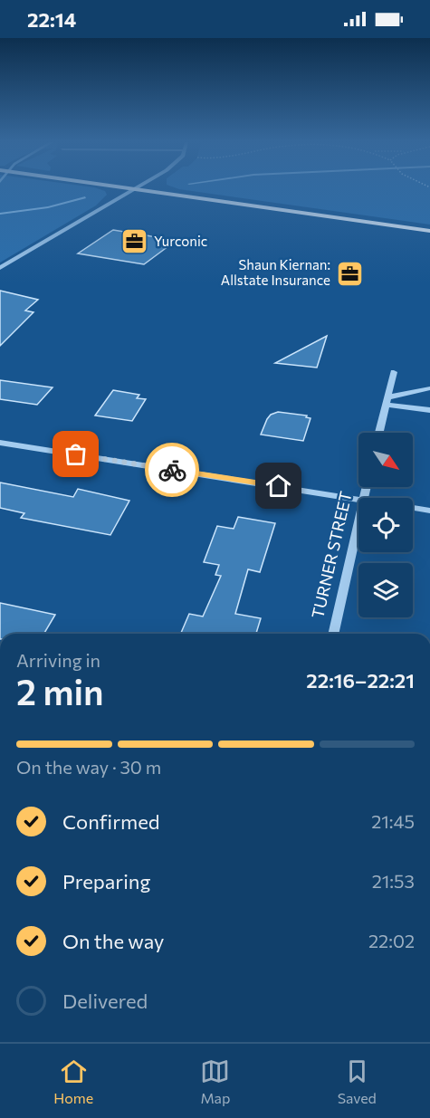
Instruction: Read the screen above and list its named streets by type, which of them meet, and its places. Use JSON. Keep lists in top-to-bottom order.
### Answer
{
  "streets": {
    "street": ["TURNER STREET"]
  },
  "places": {
    "office": ["Yurconic", "Shaun Kiernan: Allstate Insurance"]
  },
  "north": "bottom right",
  "page": {
    "status": "22:14",
    "heading": ["2 min", "Arriving in", "22:16–22:21"],
    "bar": "On the way · 30 m",
    "list": [
      ["Confirmed", "21:45"],
      ["Preparing", "21:53"],
      ["On the way", "22:02"],
      "Delivered"
    ],
    "tabs": ["Home", "Map", "Saved"]
  }
}
